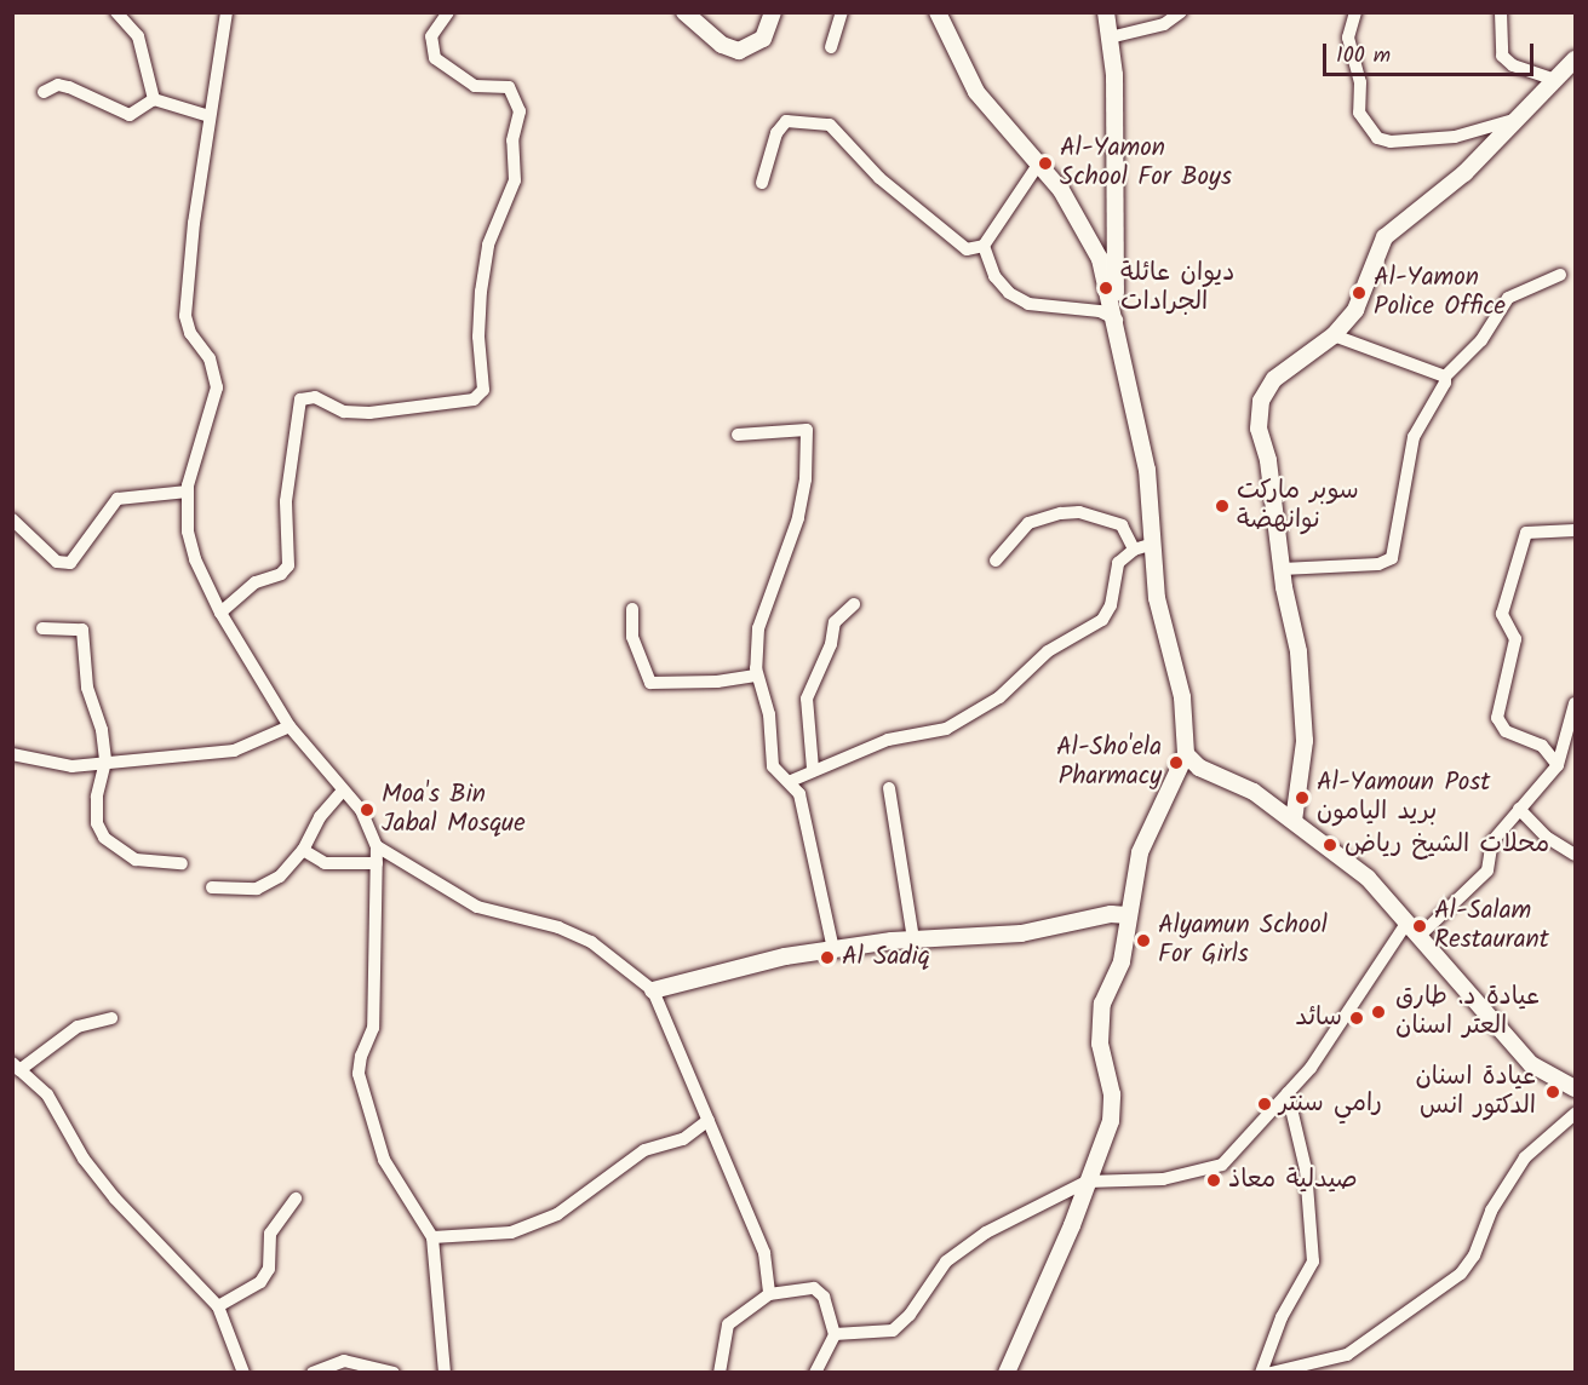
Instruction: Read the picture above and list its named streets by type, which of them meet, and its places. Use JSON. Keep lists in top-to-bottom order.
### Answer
{
  "places": [
    "Al-Yamon School For Boys",
    "ديوان عائلة الجرادات",
    "Al-Yamon Police Office",
    "سوبر ماركت نوانهضة",
    "Al-Sho'ela Pharmacy",
    "Al-Yamoun Post بريد اليامون",
    "Moa's Bin Jabal Mosque",
    "محلات الشيخ رياض",
    "Al-Salam Restaurant",
    "Alyamun School For Girls",
    "Al Sadiq",
    "عيادة د. طارق العتر اسنان",
    "سائد",
    "عيادة اسنان الدكتور انس",
    "رامي سنتر",
    "صيدلية معاذ"
  ],
  "scale_bar": "100 m"
}
